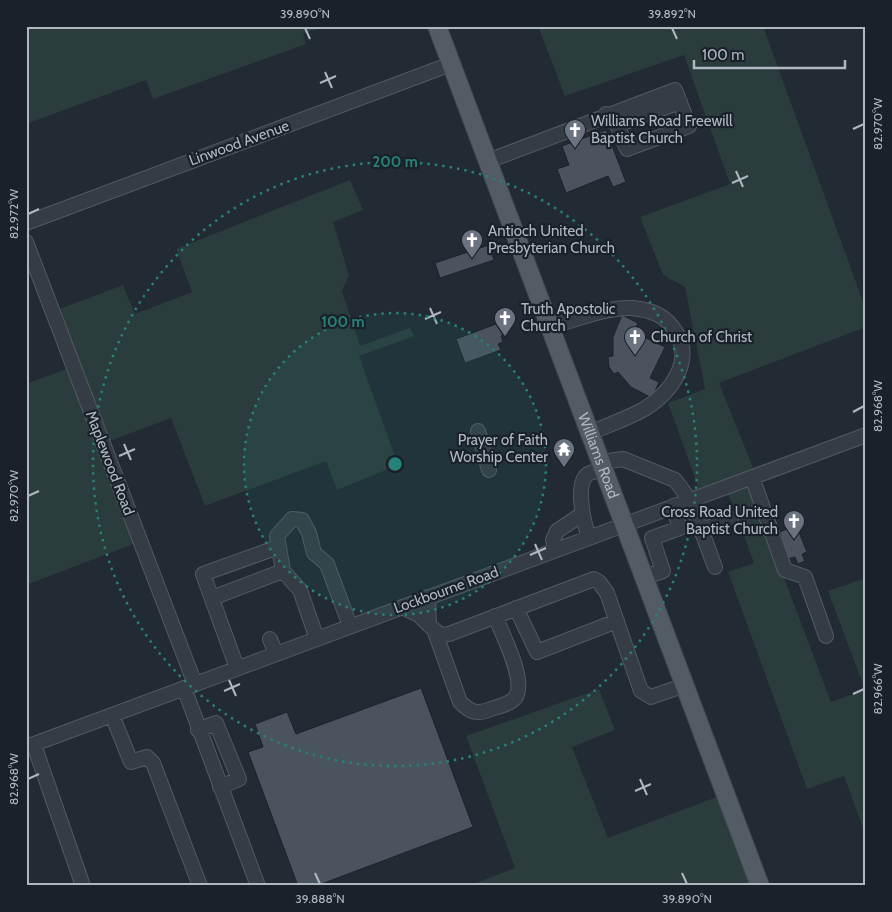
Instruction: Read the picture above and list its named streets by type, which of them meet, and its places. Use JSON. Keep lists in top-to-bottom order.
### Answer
{
  "streets": {
    "main road": ["Williams Road"],
    "street": ["Linwood Avenue", "Maplewood Road", "Lockbourne Road"]
  },
  "crossings": [
    ["Linwood Avenue", "Williams Road"],
    ["Williams Road", "Lockbourne Road"],
    ["Maplewood Road", "Lockbourne Road"]
  ],
  "places": {
    "church": [
      "Williams Road Freewill Baptist Church",
      "Antioch United Presbyterian Church",
      "Truth Apostolic Church",
      "Church of Christ",
      "Cross Road United Baptist Church"
    ],
    "temple": ["Prayer of Faith Worship Center"]
  },
  "scale_bar": "100 m",
  "coordinates": [
    "39.890°N",
    "39.892°N",
    "82.970°W",
    "82.972°W",
    "82.968°W",
    "82.966°W",
    "39.888°N"
  ],
  "rings": ["200 m", "100 m"]
}
